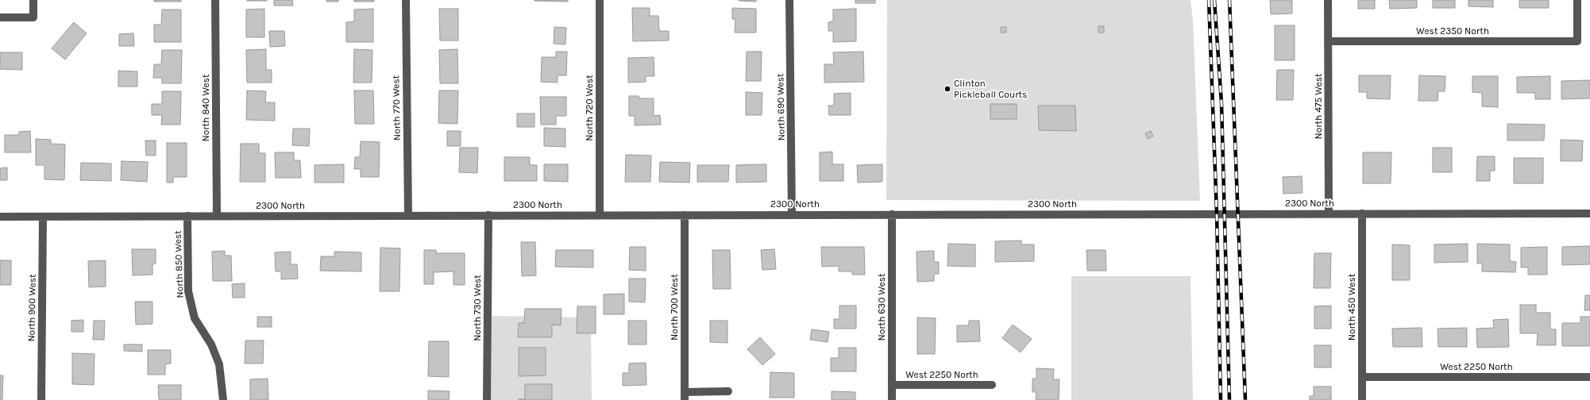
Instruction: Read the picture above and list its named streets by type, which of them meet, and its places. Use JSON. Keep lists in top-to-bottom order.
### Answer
{
  "streets": {
    "street": [
      "West 2350 North",
      "North 475 West",
      "North 690 West",
      "North 840 West",
      "North 770 West",
      "North 720 West",
      "2300 North",
      "North 850 West",
      "North 700 West",
      "North 630 West",
      "North 450 West",
      "North 900 West",
      "North 730 West",
      "West 2250 North"
    ]
  },
  "crossings": [
    ["West 2350 North", "North 475 West"],
    ["North 475 West", "2300 North"],
    ["North 690 West", "2300 North"],
    ["North 840 West", "2300 North"],
    ["North 770 West", "2300 North"],
    ["North 720 West", "2300 North"],
    ["2300 North", "North 850 West"],
    ["2300 North", "North 700 West"],
    ["2300 North", "North 630 West"],
    ["2300 North", "North 450 West"],
    ["2300 North", "North 900 West"],
    ["2300 North", "North 730 West"],
    ["North 630 West", "West 2250 North"],
    ["North 450 West", "West 2250 North"]
  ],
  "places": ["Clinton Pickleball Courts"]
}
